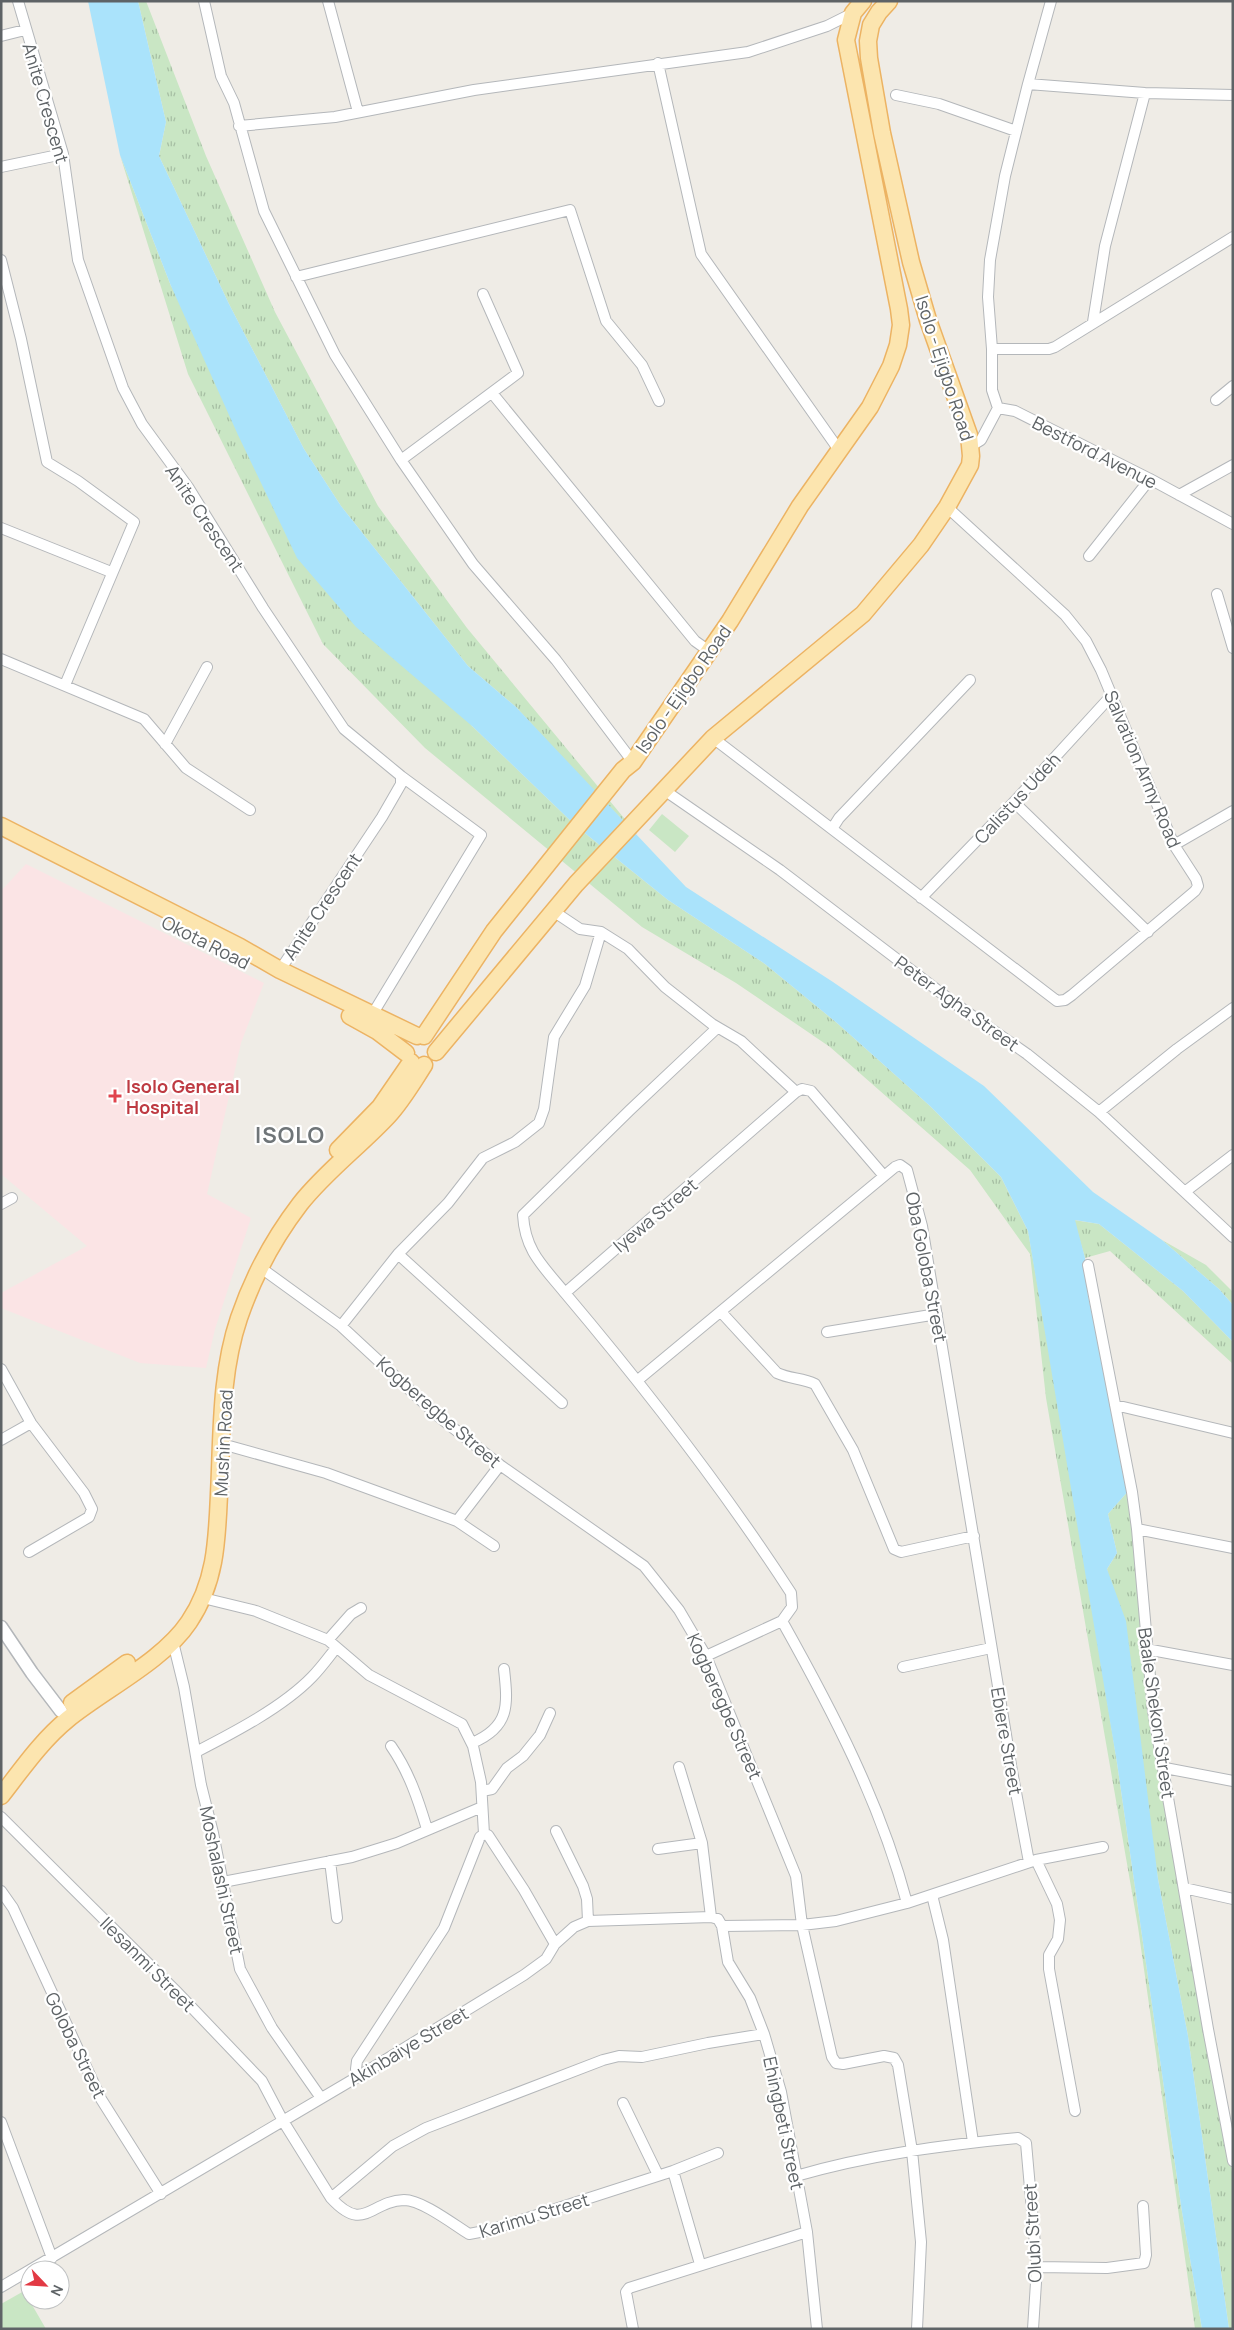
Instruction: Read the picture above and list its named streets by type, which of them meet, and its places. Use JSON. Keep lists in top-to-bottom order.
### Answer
{
  "streets": {
    "main road": ["Isolo - Ejigbo Road", "Okota Road", "Mushin Road"],
    "street": [
      "Anite Crescent",
      "Bestford Avenue",
      "Salvation Army Road",
      "Calistus Udeh",
      "Peter Agha Street",
      "Iyewa Street",
      "Oba Goloba Street",
      "Kogberegbe Street",
      "Baale Shekoni Street",
      "Ebiere Street",
      "Moshalashi Street",
      "Ilesanmi Street",
      "Goloba Street",
      "Akinbaiye Street",
      "Ehingbeti Street",
      "Karimu Street",
      "Olubi Street"
    ]
  },
  "crossings": [
    ["Isolo - Ejigbo Road", "Salvation Army Road"],
    ["Isolo - Ejigbo Road", "Okota Road"],
    ["Isolo - Ejigbo Road", "Peter Agha Street"],
    ["Isolo - Ejigbo Road", "Mushin Road"],
    ["Salvation Army Road", "Calistus Udeh"],
    ["Okota Road", "Mushin Road"],
    ["Oba Goloba Street", "Ebiere Street"],
    ["Kogberegbe Street", "Mushin Road"],
    ["Mushin Road", "Moshalashi Street"],
    ["Moshalashi Street", "Akinbaiye Street"],
    ["Ilesanmi Street", "Akinbaiye Street"],
    ["Ilesanmi Street", "Karimu Street"],
    ["Goloba Street", "Akinbaiye Street"],
    ["Akinbaiye Street", "Karimu Street"]
  ],
  "districts": ["ISOLO"],
  "places": {
    "health": ["Isolo General Hospital"]
  },
  "north": "bottom right"
}
